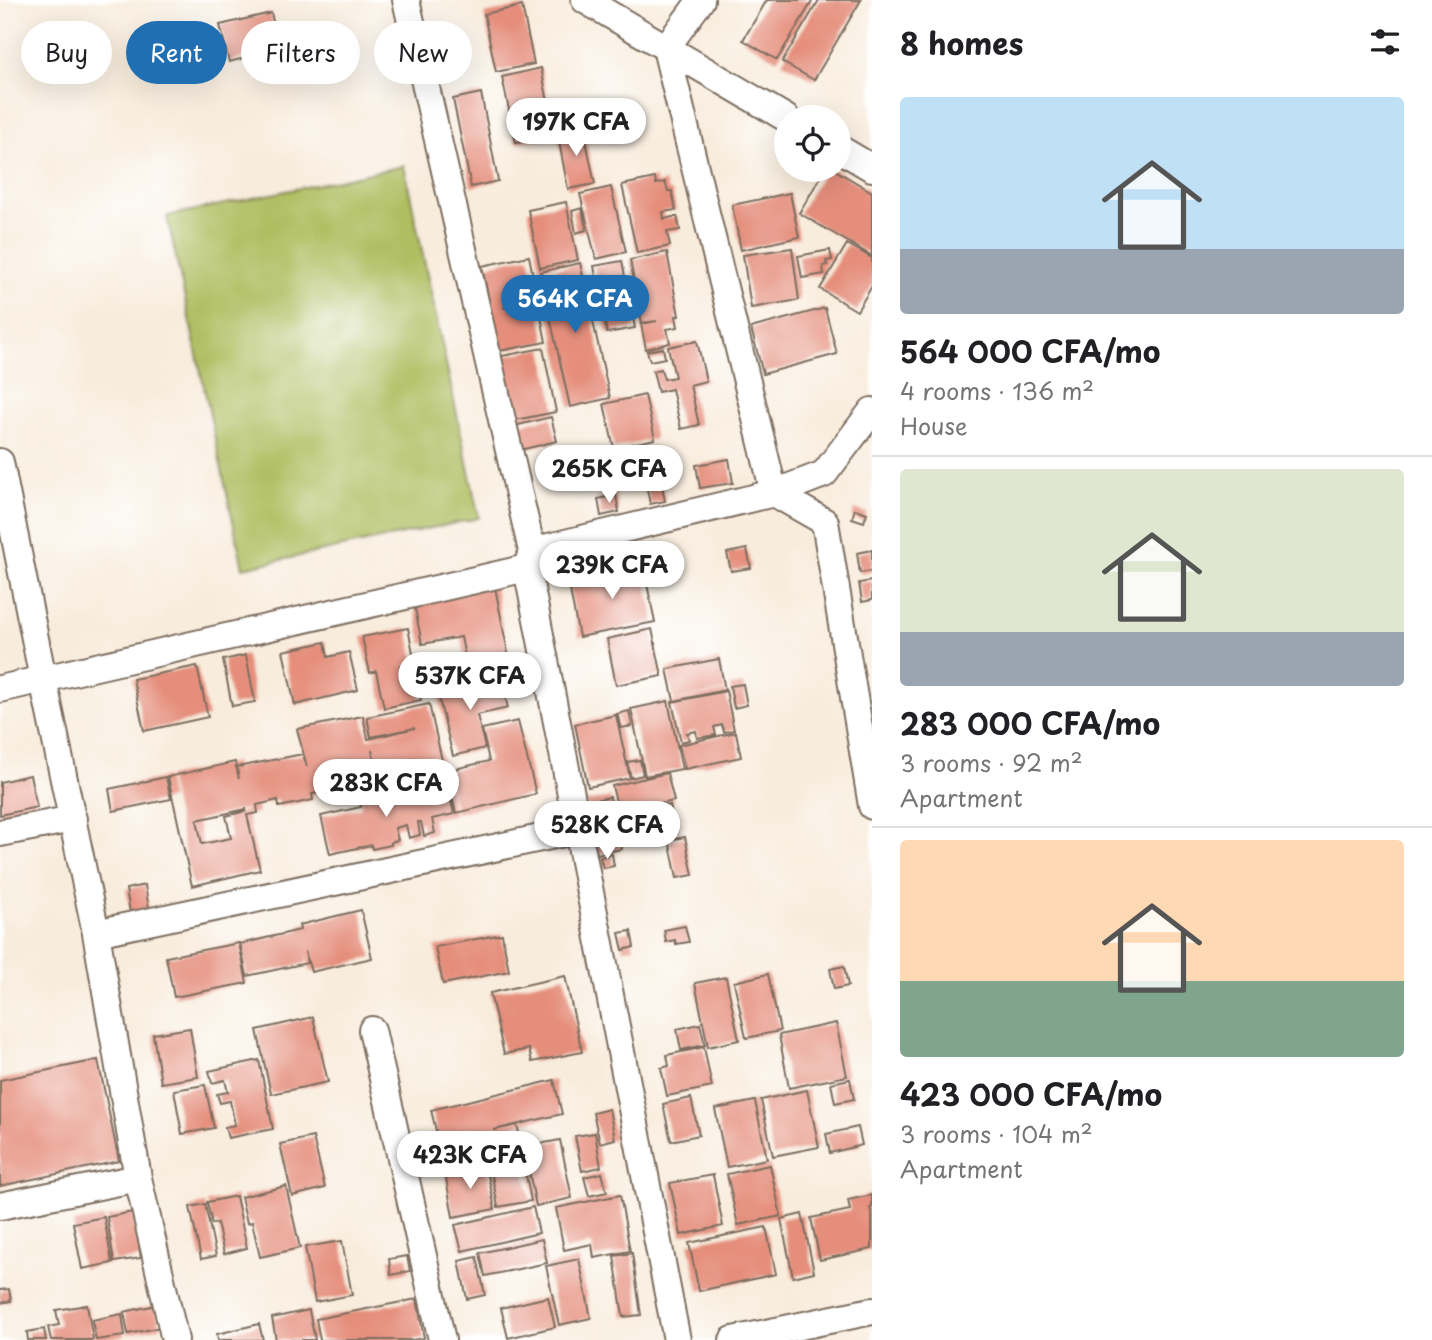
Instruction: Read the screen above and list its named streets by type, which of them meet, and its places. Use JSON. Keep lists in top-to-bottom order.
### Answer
{
  "page": {
    "heading": "8 homes",
    "chip": [
      "Buy",
      "Rent",
      "Filters",
      "New"
    ],
    "list": [
      {
        "name": "564 000 CFA/mo",
        "note": "4 rooms · 136 m² · House"
      },
      {
        "name": "283 000 CFA/mo",
        "note": "3 rooms · 92 m² · Apartment"
      },
      {
        "name": "423 000 CFA/mo",
        "note": "3 rooms · 104 m² · Apartment"
      }
    ],
    "price": [
      "197K CFA",
      "564K CFA",
      "265K CFA",
      "239K CFA",
      "537K CFA",
      "283K CFA",
      "528K CFA",
      "423K CFA"
    ]
  }
}
